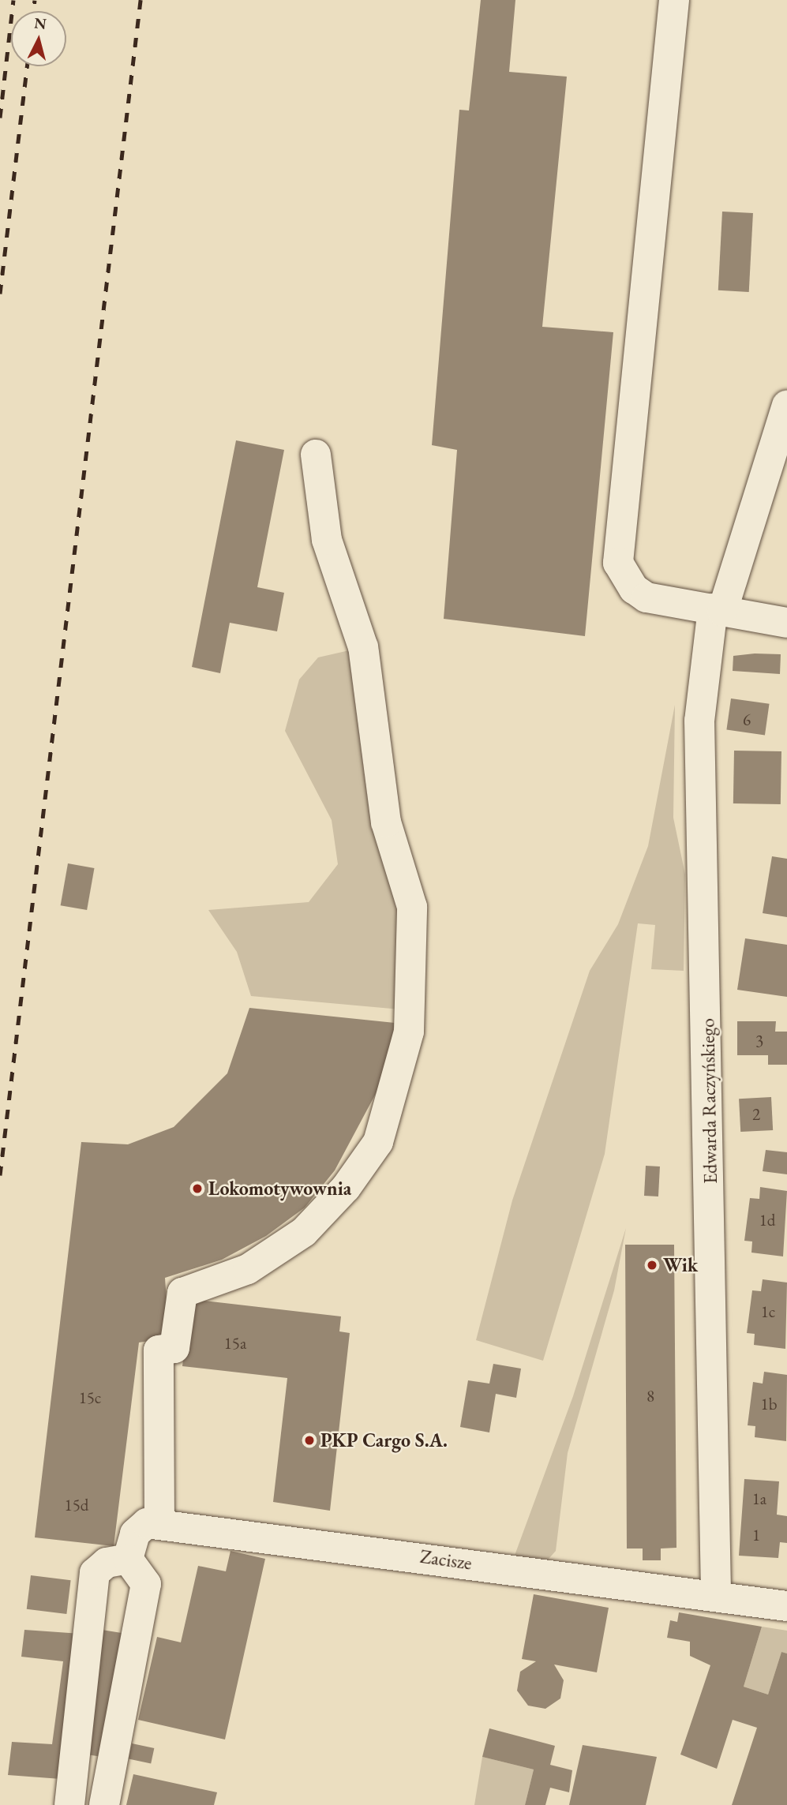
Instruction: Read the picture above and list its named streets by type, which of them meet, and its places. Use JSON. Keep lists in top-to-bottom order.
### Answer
{
  "streets": {
    "street": ["Edwarda Raczyńskiego", "Zacisze"]
  },
  "crossings": [
    ["Edwarda Raczyńskiego", "Zacisze"]
  ],
  "places": ["Lokomotywownia", "Wik", "PKP Cargo S.A."],
  "house_numbers": [
    "6",
    "3",
    "2",
    "1d",
    "1c",
    "15a",
    "8",
    "15c",
    "1b",
    "1a",
    "15d",
    "1"
  ],
  "north": "top"
}
